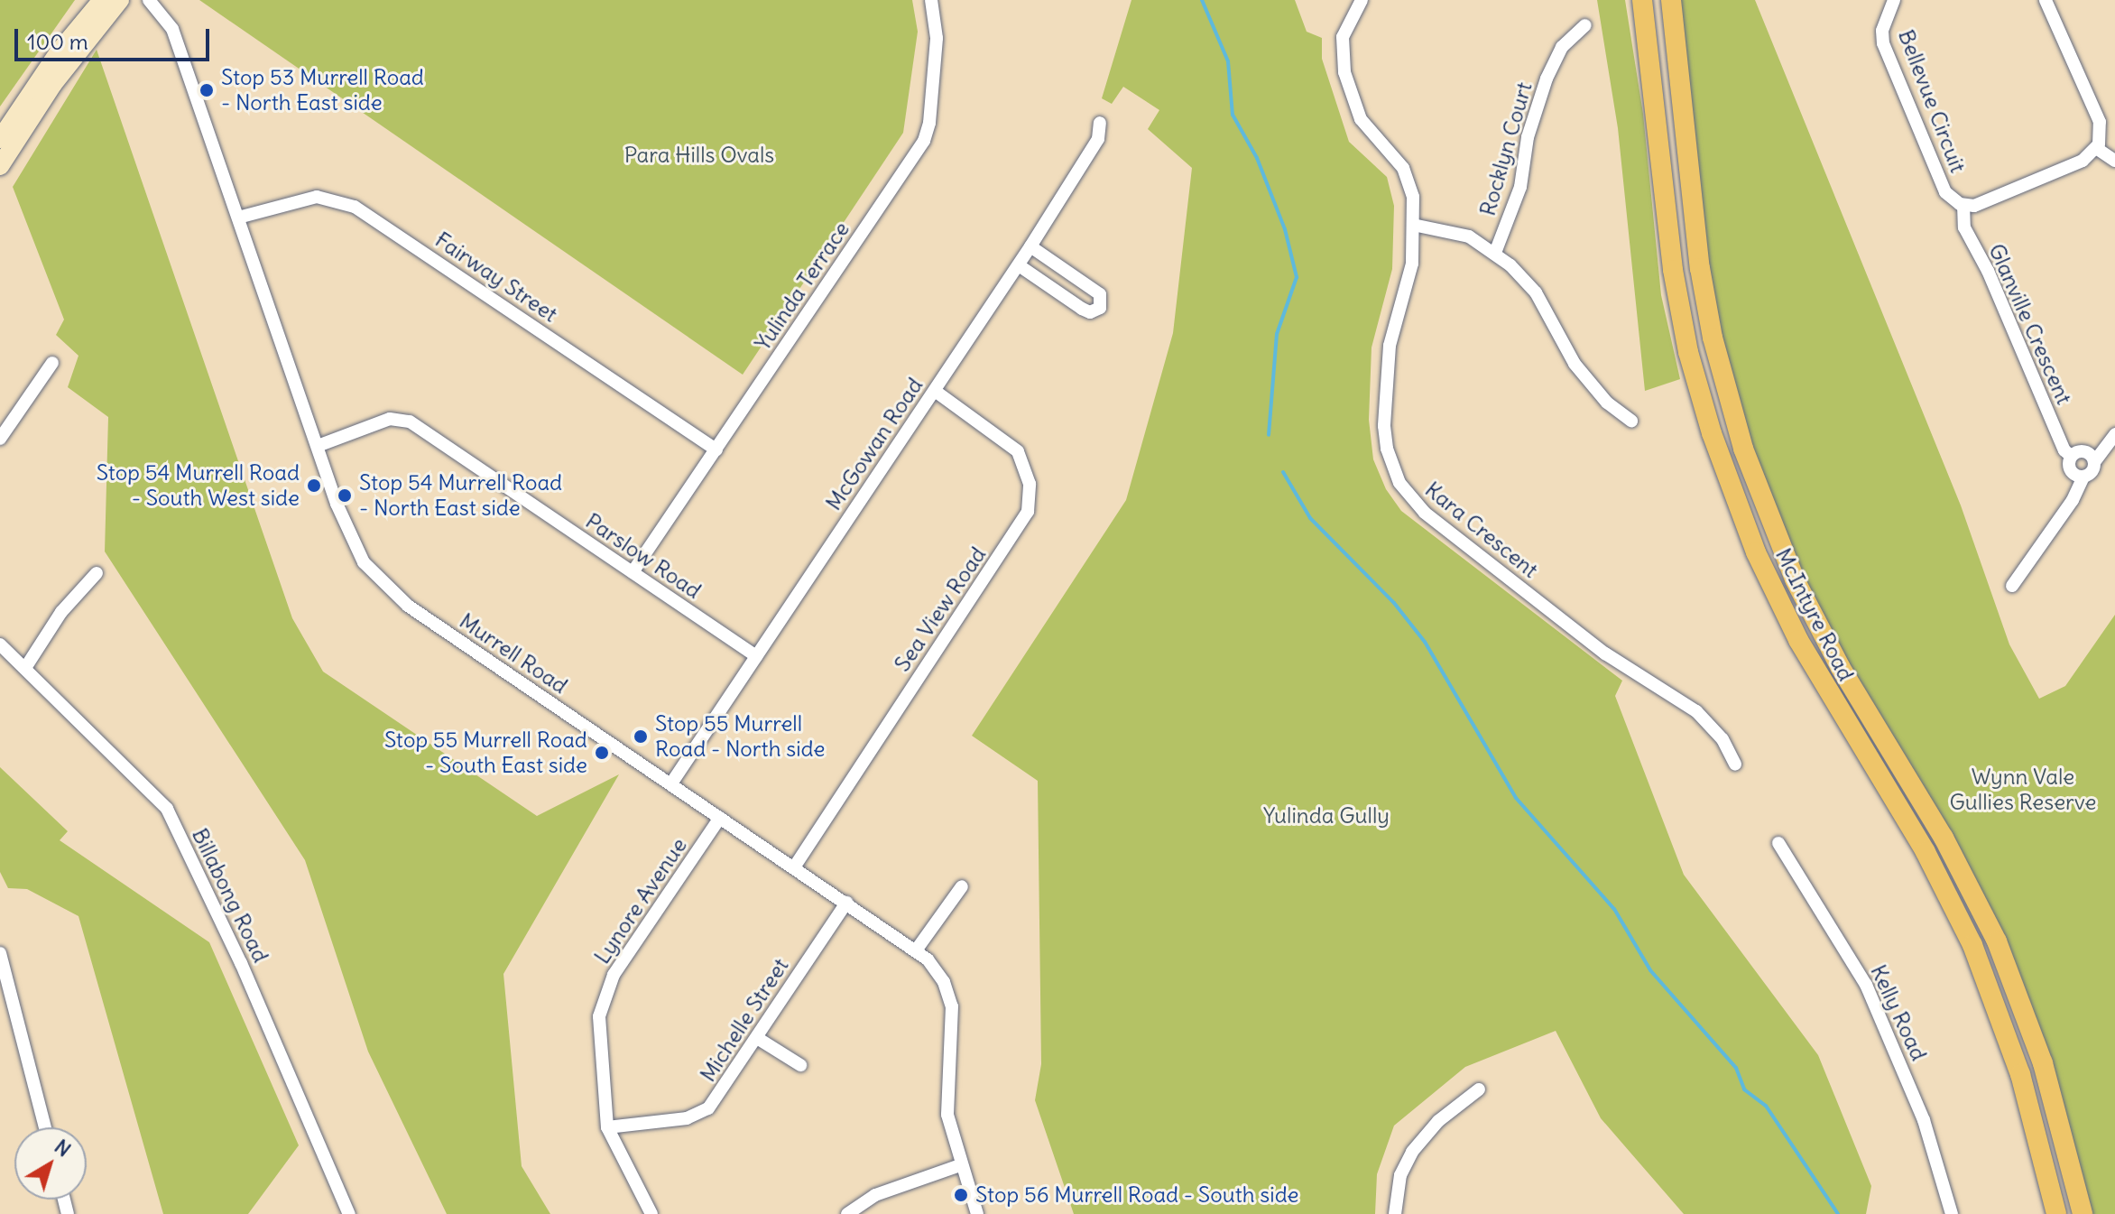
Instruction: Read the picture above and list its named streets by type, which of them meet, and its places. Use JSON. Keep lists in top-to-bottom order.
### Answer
{
  "streets": {
    "main road": ["McIntyre Road"],
    "street": [
      "Bellevue Circuit",
      "Rocklyn Court",
      "Fairway Street",
      "Yulinda Terrace",
      "Glanville Crescent",
      "McGowan Road",
      "Kara Crescent",
      "Parslow Road",
      "Sea View Road",
      "Murrell Road",
      "Billabong Road",
      "Lynore Avenue",
      "Kelly Road",
      "Michelle Street"
    ]
  },
  "crossings": [
    ["Bellevue Circuit", "Glanville Crescent"],
    ["Fairway Street", "Yulinda Terrace"],
    ["Fairway Street", "Murrell Road"],
    ["Yulinda Terrace", "Parslow Road"],
    ["McGowan Road", "Parslow Road"],
    ["McGowan Road", "Sea View Road"],
    ["McGowan Road", "Murrell Road"],
    ["Parslow Road", "Murrell Road"],
    ["Sea View Road", "Murrell Road"],
    ["Murrell Road", "Lynore Avenue"],
    ["Murrell Road", "Michelle Street"],
    ["Lynore Avenue", "Michelle Street"]
  ],
  "parks": ["Para Hills Ovals", "Wynn Vale Gullies Reserve", "Yulinda Gully"],
  "places": [
    "Stop 53 Murrell Road - North East side",
    "Stop 54 Murrell Road - South West side",
    "Stop 54 Murrell Road - North East side",
    "Stop 55 Murrell Road - North side",
    "Stop 55 Murrell Road - South East side",
    "Stop 56 Murrell Road - South side"
  ],
  "scale_bar": "100 m",
  "north": "top right"
}
